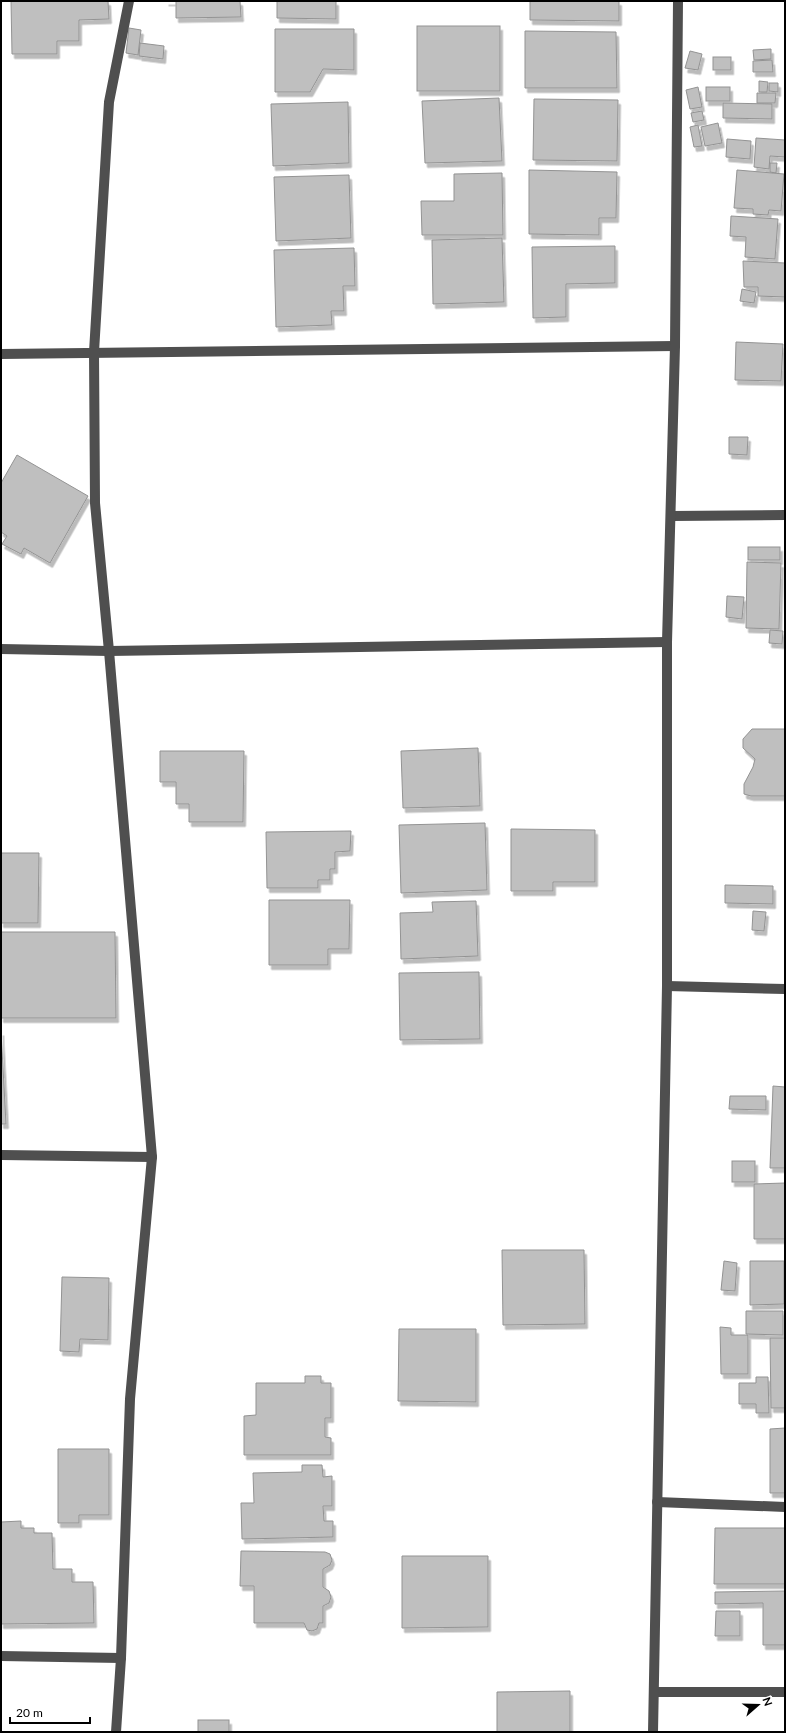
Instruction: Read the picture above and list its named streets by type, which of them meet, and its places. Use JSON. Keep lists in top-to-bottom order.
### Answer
{
  "scale_bar": "20 m",
  "north": "right"
}
